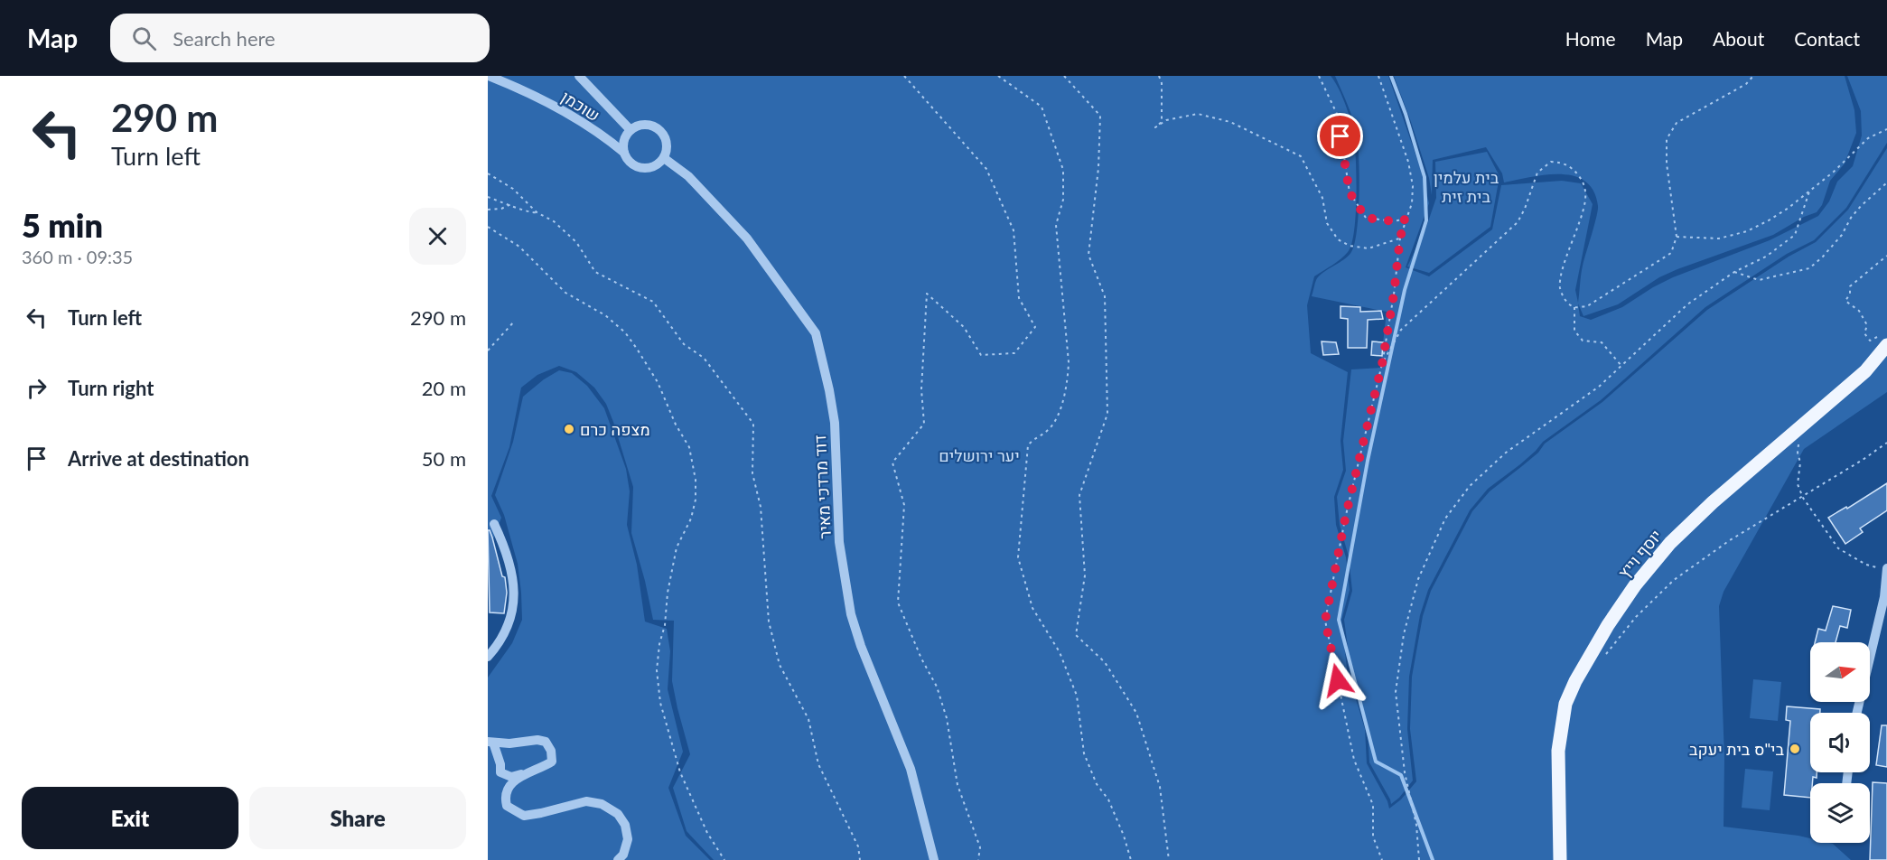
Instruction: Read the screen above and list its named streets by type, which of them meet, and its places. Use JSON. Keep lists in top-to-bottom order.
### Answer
{
  "streets": {
    "main road": ["יוסף וייץ"],
    "street": ["שוכמן", "דוד מרדכי מאיר"]
  },
  "crossings": [
    ["שוכמן", "דוד מרדכי מאיר"]
  ],
  "parks": ["בית עלמין בית זית", "יער ירושלים"],
  "places": ["מצפה כרם", "בי\"ס בית יעקב"],
  "north": "right",
  "page": {
    "header": "Map",
    "search": "Search here",
    "nav": [
      "Home",
      "Map",
      "About",
      "Contact"
    ],
    "turn": ["290 m", "Turn left"],
    "heading": ["5 min", "360 m · 09:35"],
    "list": [
      {
        "name": "Turn left",
        "value": "290 m"
      },
      {
        "name": "Turn right",
        "value": "20 m"
      },
      {
        "name": "Arrive at destination",
        "value": "50 m"
      }
    ],
    "buttons": ["Exit", "Share"]
  }
}
